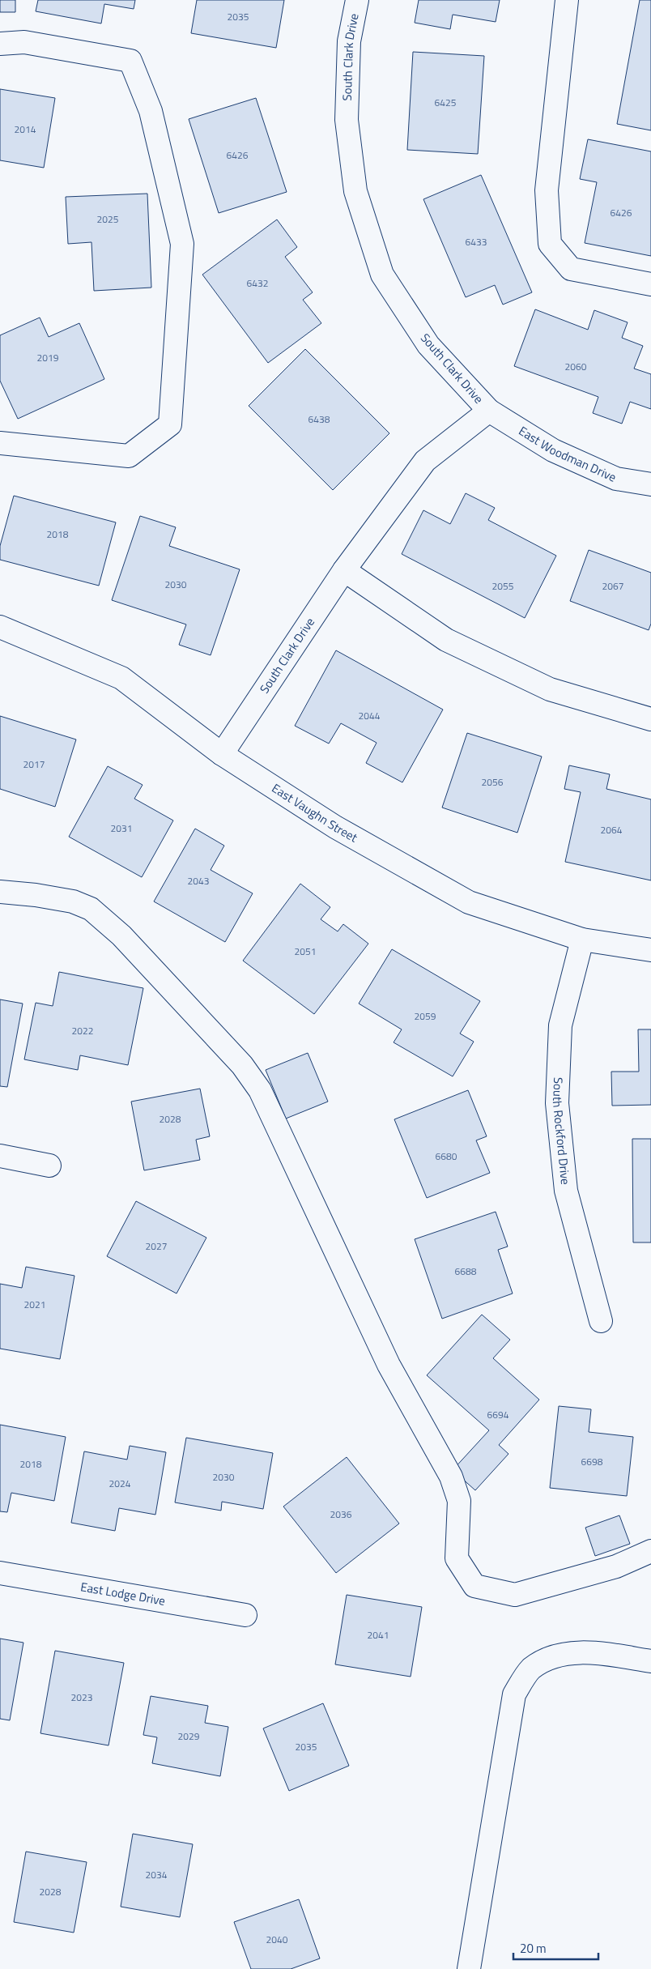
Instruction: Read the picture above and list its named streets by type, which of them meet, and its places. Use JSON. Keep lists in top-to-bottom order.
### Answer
{
  "streets": {
    "street": [
      "South Clark Drive",
      "East Woodman Drive",
      "East Vaughn Street",
      "South Rockford Drive",
      "East Lodge Drive"
    ]
  },
  "crossings": [
    ["South Clark Drive", "East Woodman Drive"],
    ["South Clark Drive", "East Vaughn Street"],
    ["East Vaughn Street", "South Rockford Drive"]
  ],
  "house_numbers": [
    "2035",
    "6425",
    "2014",
    "6426",
    "6426",
    "2025",
    "6433",
    "6432",
    "2019",
    "2060",
    "6438",
    "2018",
    "2030",
    "2055",
    "2067",
    "2044",
    "2017",
    "2056",
    "2031",
    "2064",
    "2043",
    "2051",
    "2059",
    "2022",
    "2028",
    "6680",
    "2027",
    "6688",
    "2021",
    "6694",
    "6698",
    "2018",
    "2030",
    "2024",
    "2036",
    "2041",
    "2023",
    "2029",
    "2035",
    "2034",
    "2028",
    "2040"
  ],
  "scale_bar": "20 m"
}
